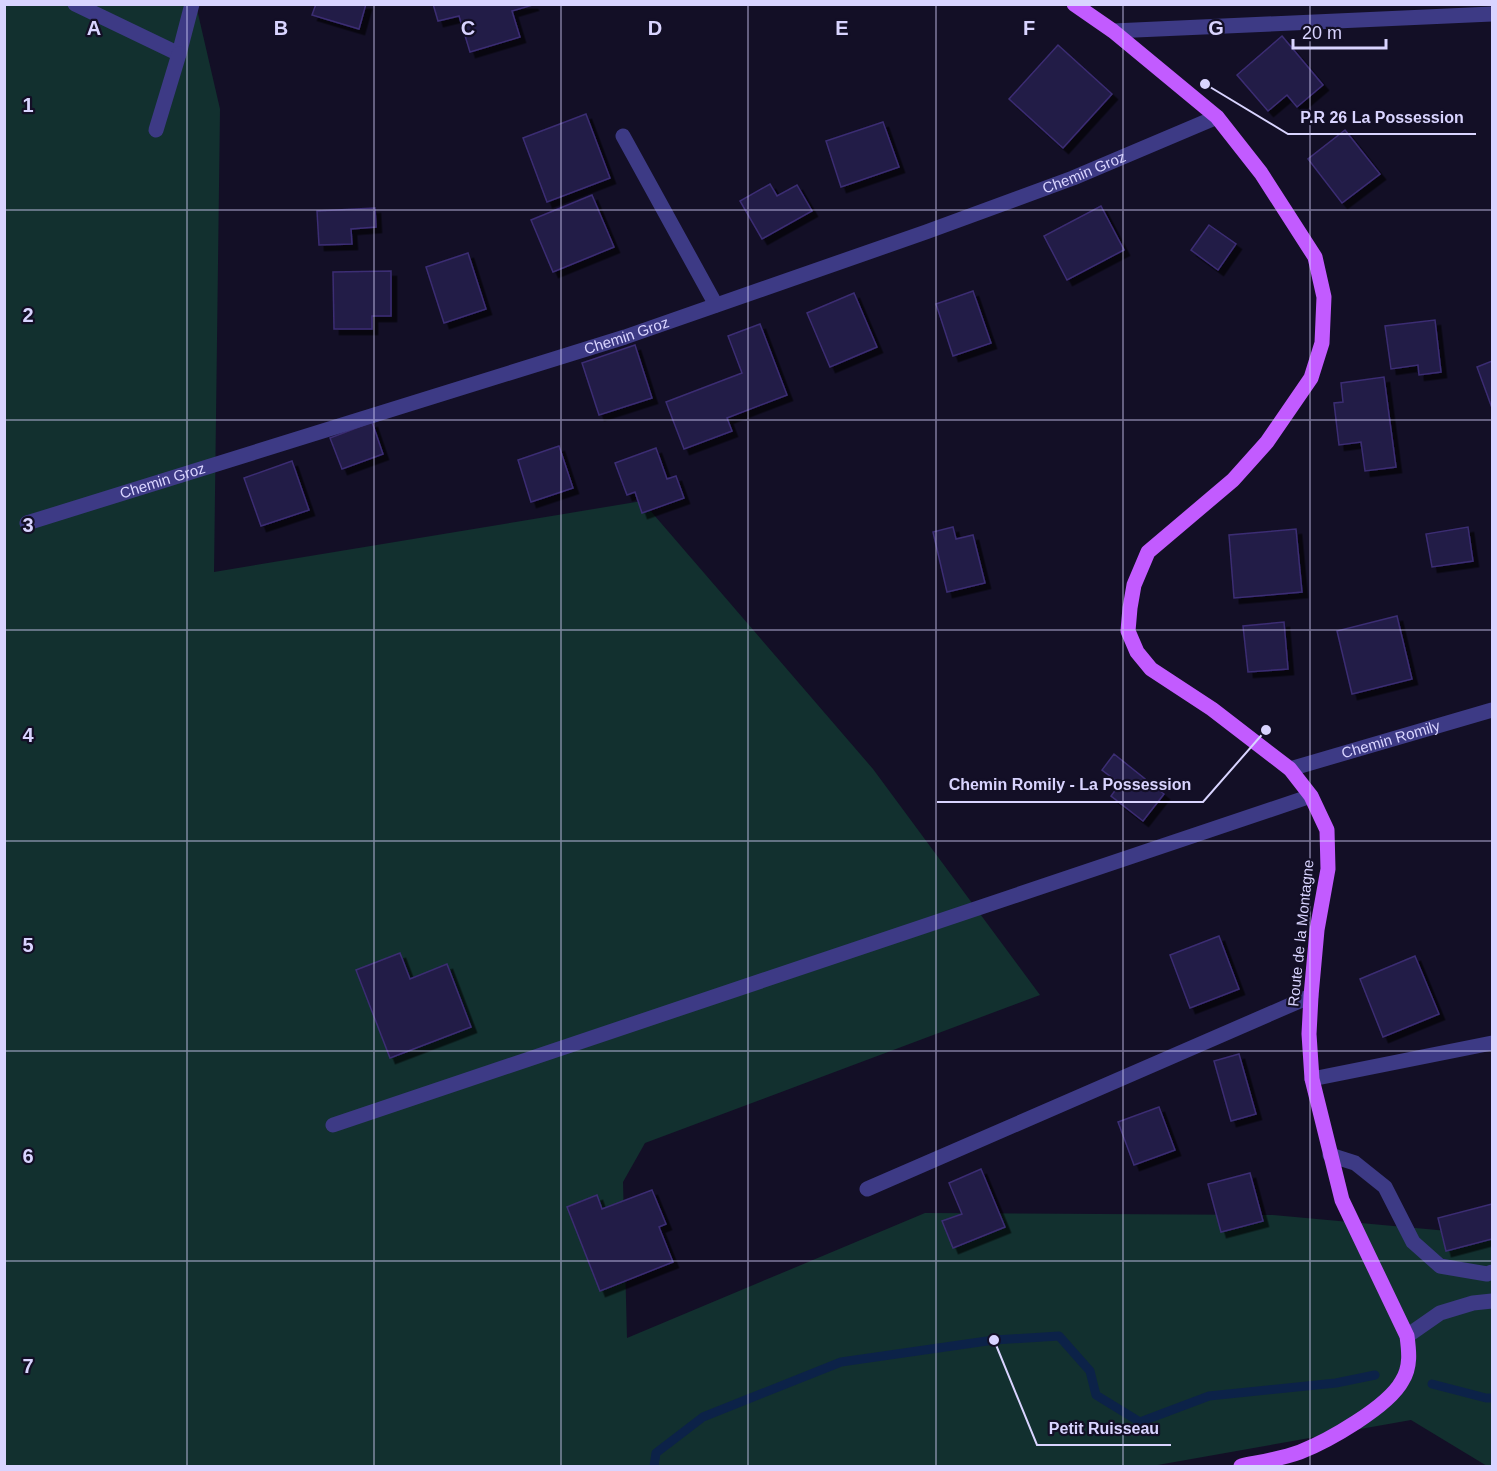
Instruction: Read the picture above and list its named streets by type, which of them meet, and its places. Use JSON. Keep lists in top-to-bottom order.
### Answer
{
  "streets": {
    "main road": ["Route de la Montagne"],
    "street": ["Chemin Groz", "Chemin Romily"]
  },
  "crossings": [
    ["Chemin Groz", "Route de la Montagne"],
    ["Chemin Romily", "Route de la Montagne"]
  ],
  "places": ["P.R 26 La Possession", "Chemin Romily - La Possession", "Petit Ruisseau"],
  "scale_bar": "20 m",
  "grid": {
    "columns": [
      "A",
      "B",
      "C",
      "D",
      "E",
      "F",
      "G"
    ],
    "rows": [
      "1",
      "2",
      "3",
      "4",
      "5",
      "6",
      "7"
    ]
  }
}
